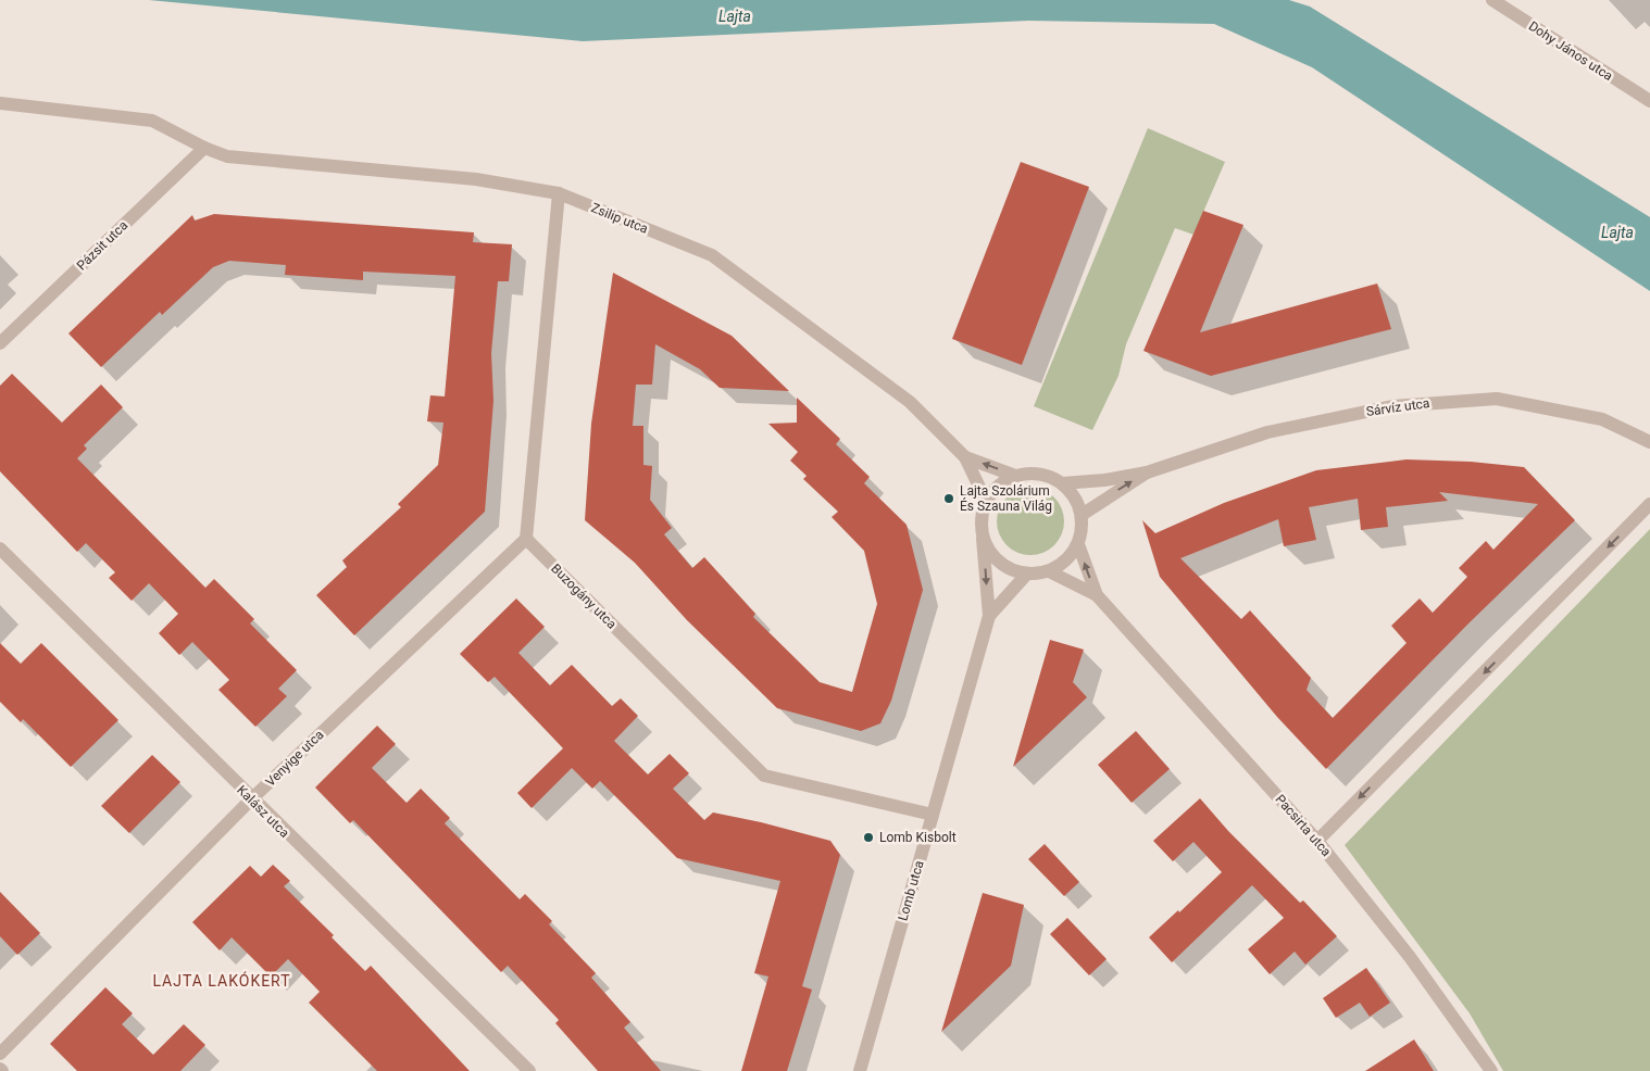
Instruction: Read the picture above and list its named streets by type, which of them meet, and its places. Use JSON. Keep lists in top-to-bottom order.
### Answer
{
  "streets": {
    "street": [
      "Dohy János utca",
      "Zsilip utca",
      "Pázsit utca",
      "Sárvíz utca",
      "Buzogány utca",
      "Venyige utca",
      "Kalász utca",
      "Pacsirta utca",
      "Lomb utca"
    ]
  },
  "crossings": [
    ["Zsilip utca", "Pázsit utca"],
    ["Buzogány utca", "Venyige utca"],
    ["Buzogány utca", "Lomb utca"],
    ["Venyige utca", "Kalász utca"]
  ],
  "districts": ["LAJTA LAKÓKERT"],
  "water": ["Lajta"],
  "places": ["Lajta Szolárium És Szauna Világ", "Lomb Kisbolt"]
}
